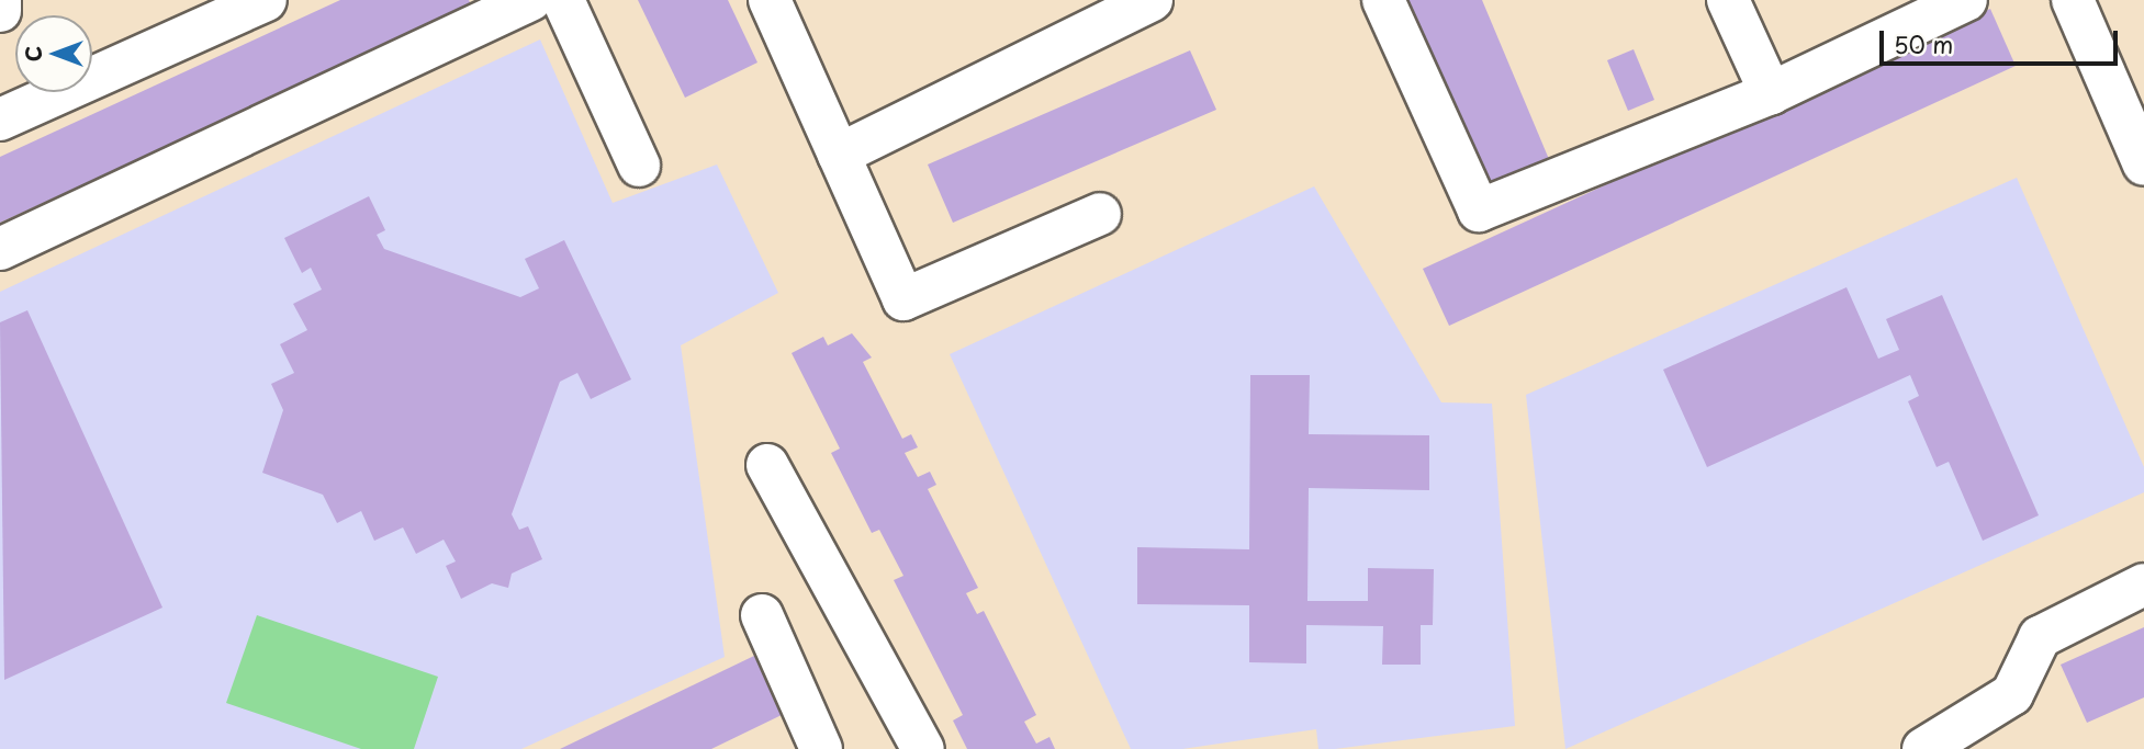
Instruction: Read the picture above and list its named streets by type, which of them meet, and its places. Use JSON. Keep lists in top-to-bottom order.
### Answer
{
  "scale_bar": "50 m",
  "north": "left"
}
